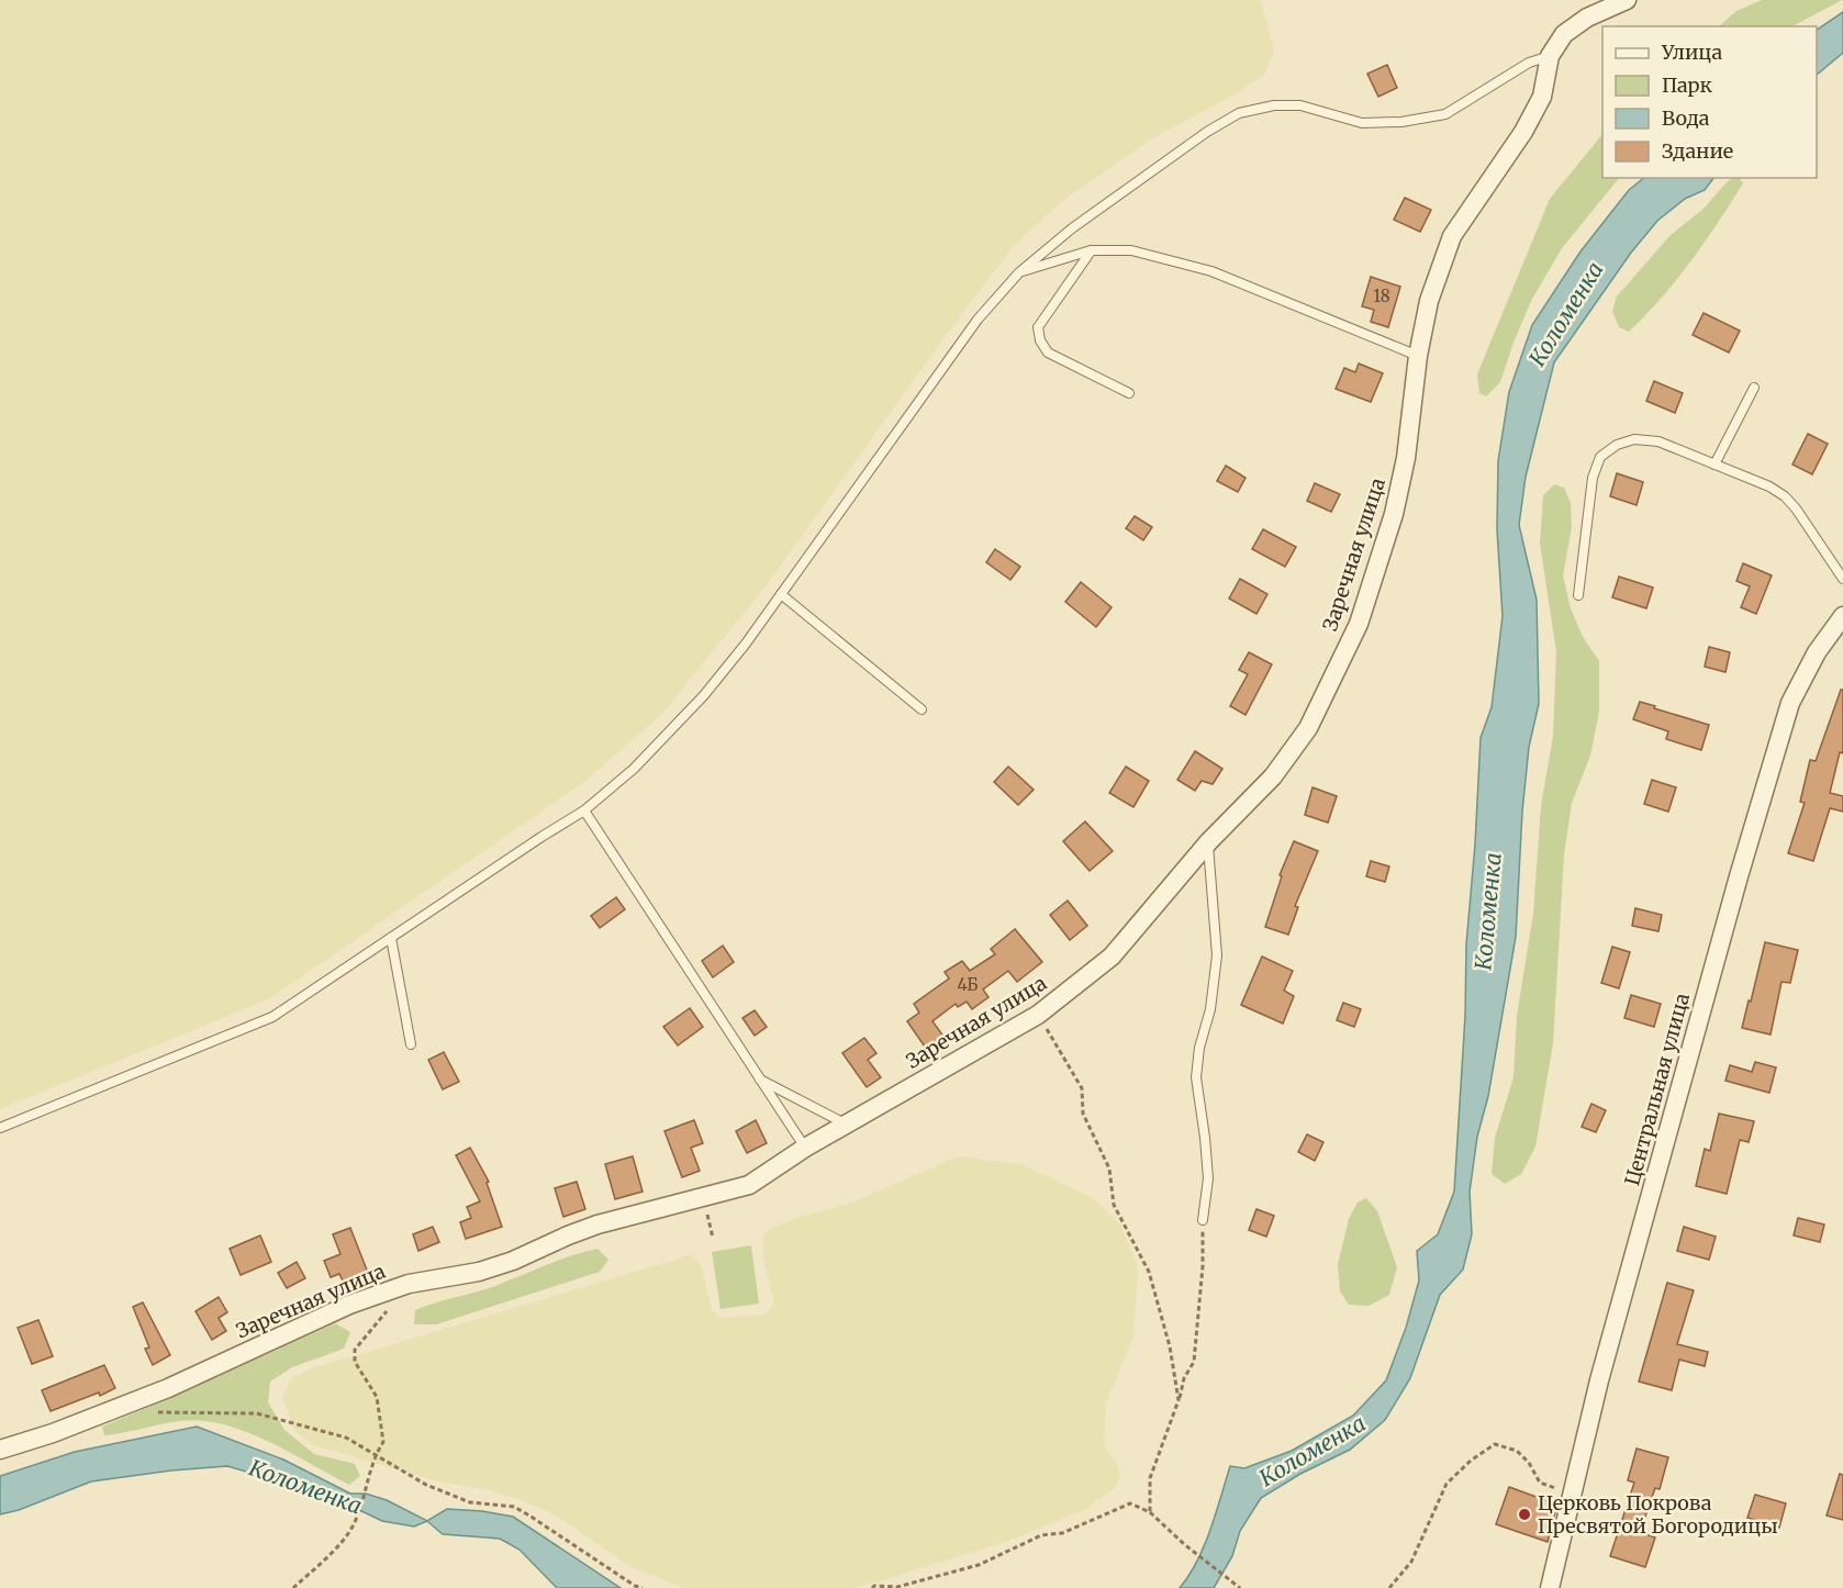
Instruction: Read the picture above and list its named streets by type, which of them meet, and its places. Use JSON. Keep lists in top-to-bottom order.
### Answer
{
  "streets": {
    "street": ["Заречная улица", "Центральная улица"]
  },
  "water": ["Коломенка"],
  "places": ["Церковь Покрова Пресвятой Богородицы"],
  "house_numbers": ["18", "4Б"],
  "legend": [
    "Улица",
    "Парк",
    "Вода",
    "Здание"
  ]
}
